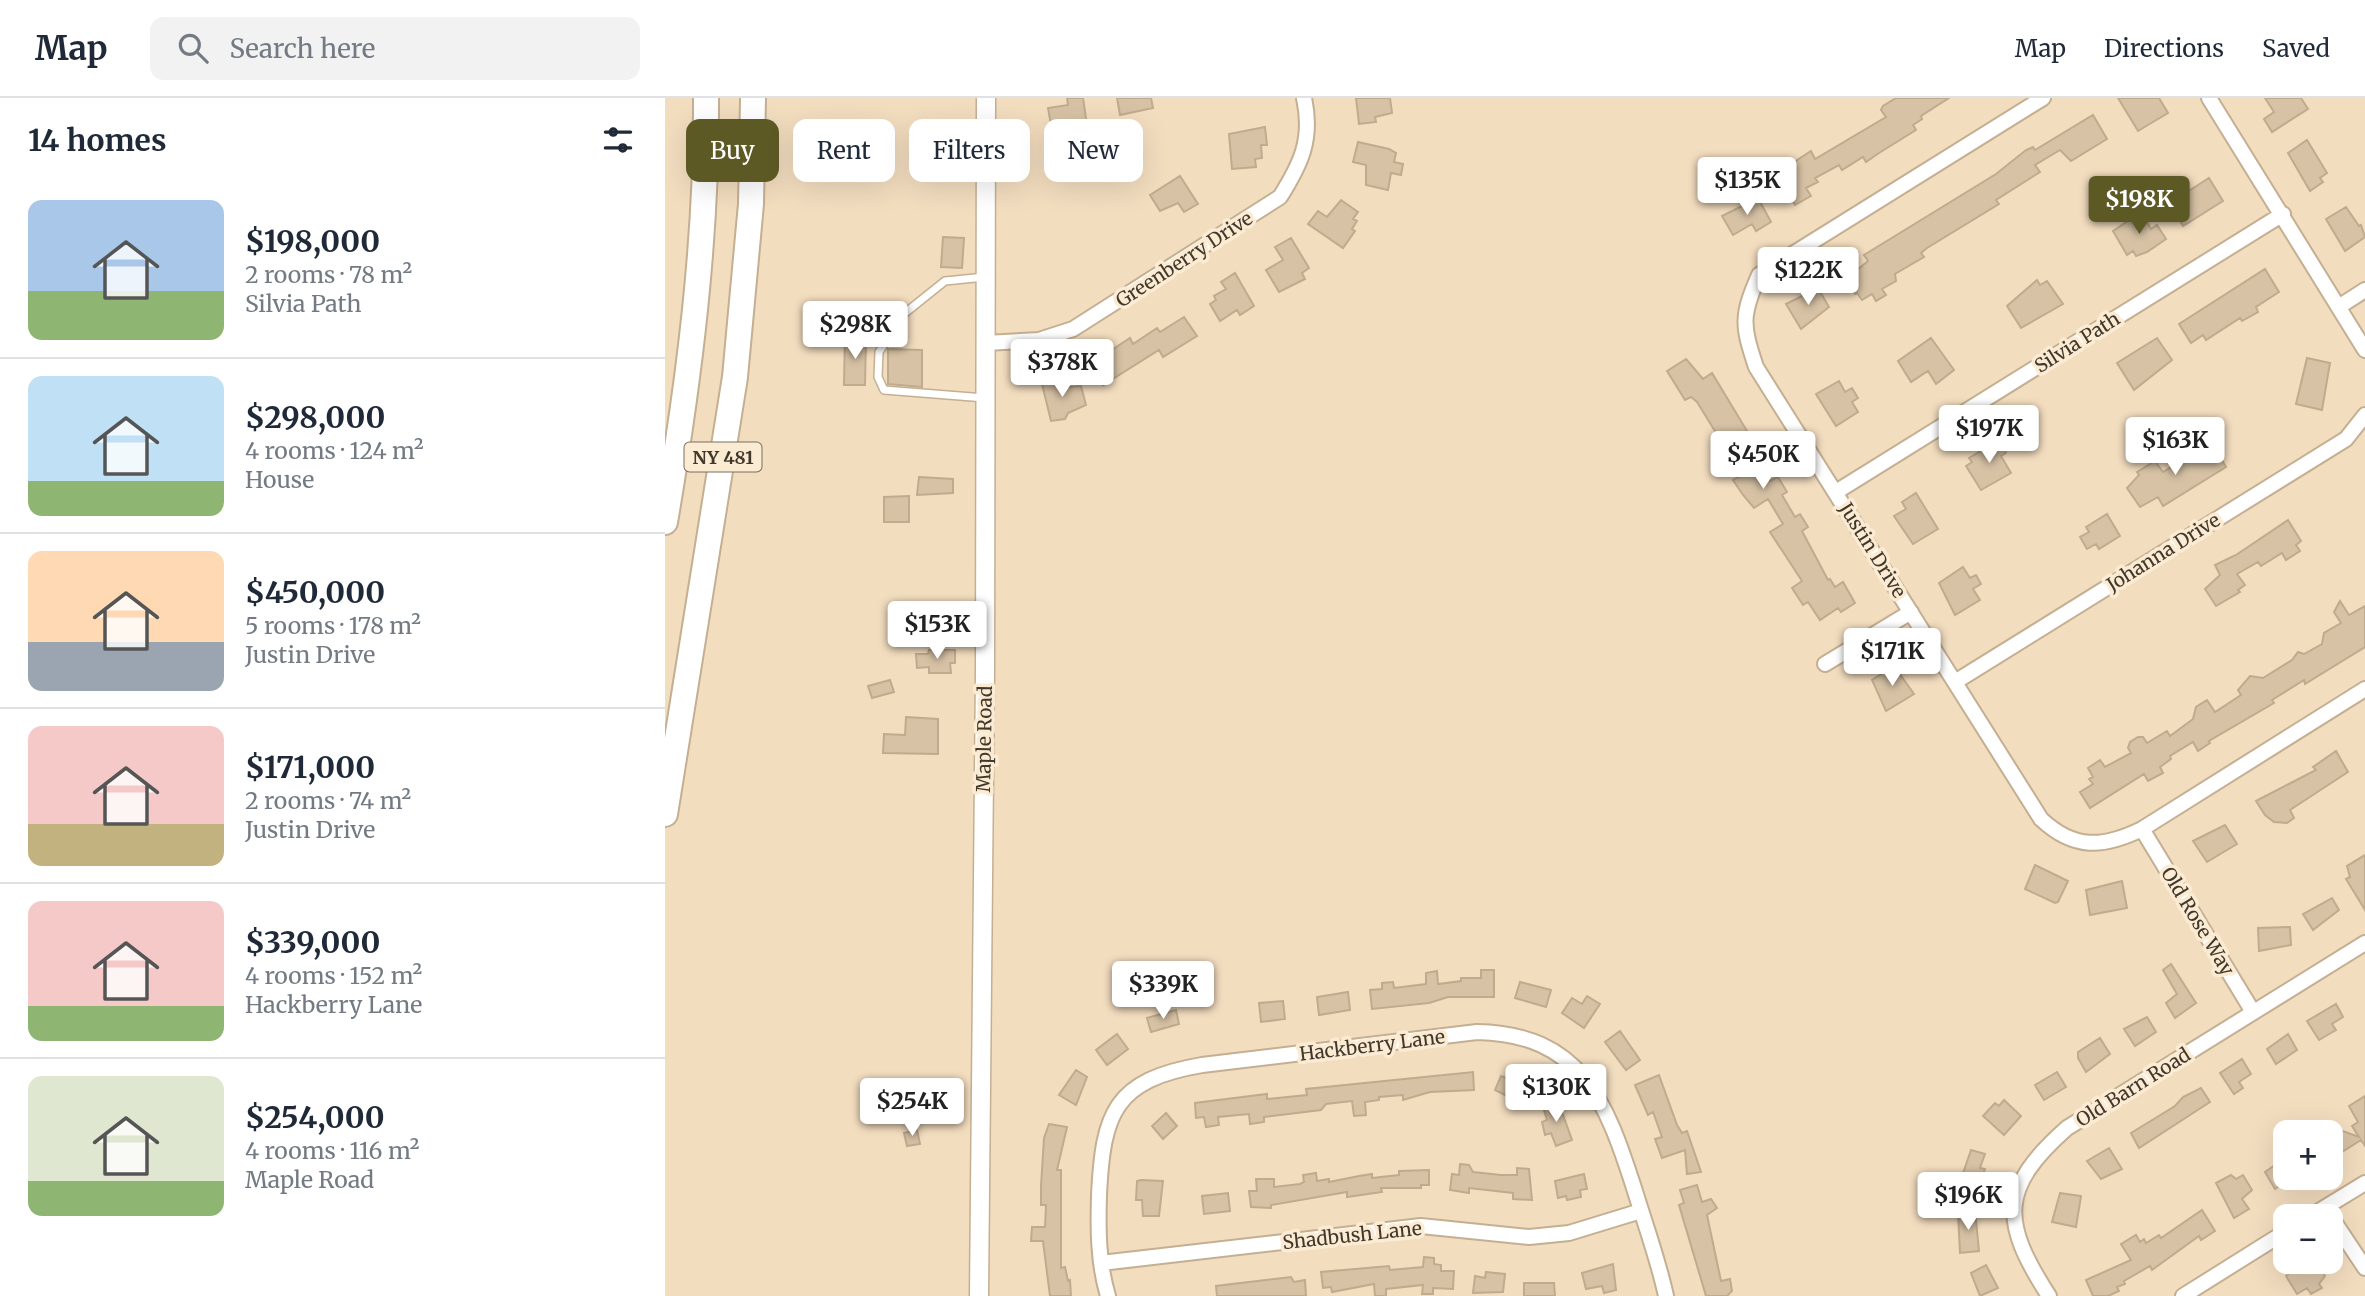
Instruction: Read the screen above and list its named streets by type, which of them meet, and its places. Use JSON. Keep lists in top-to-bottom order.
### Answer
{
  "streets": {
    "highway": ["NY 481"],
    "street": [
      "Greenberry Drive",
      "Silvia Path",
      "Justin Drive",
      "Johanna Drive",
      "Maple Road",
      "Old Rose Way",
      "Hackberry Lane",
      "Old Barn Road",
      "Shadbush Lane"
    ]
  },
  "crossings": [
    ["Greenberry Drive", "Maple Road"],
    ["Silvia Path", "Justin Drive"],
    ["Justin Drive", "Johanna Drive"],
    ["Justin Drive", "Old Rose Way"],
    ["Old Rose Way", "Old Barn Road"],
    ["Hackberry Lane", "Shadbush Lane"]
  ],
  "page": {
    "header": "Map",
    "search": "Search here",
    "nav": ["Map", "Directions", "Saved"],
    "heading": "14 homes",
    "chip": [
      "Buy",
      "Rent",
      "Filters",
      "New"
    ],
    "price": [
      "$135K",
      "$198K",
      "$122K",
      "$298K",
      "$378K",
      "$197K",
      "$163K",
      "$450K",
      "$153K",
      "$171K",
      "$339K",
      "$130K",
      "$254K",
      "$196K"
    ],
    "list": [
      {
        "name": "$198,000",
        "note": "2 rooms · 78 m² · Silvia Path"
      },
      {
        "name": "$298,000",
        "note": "4 rooms · 124 m² · House"
      },
      {
        "name": "$450,000",
        "note": "5 rooms · 178 m² · Justin Drive"
      },
      {
        "name": "$171,000",
        "note": "2 rooms · 74 m² · Justin Drive"
      },
      {
        "name": "$339,000",
        "note": "4 rooms · 152 m² · Hackberry Lane"
      },
      {
        "name": "$254,000",
        "note": "4 rooms · 116 m² · Maple Road"
      }
    ],
    "map_buttons": ["+", "−"]
  }
}
